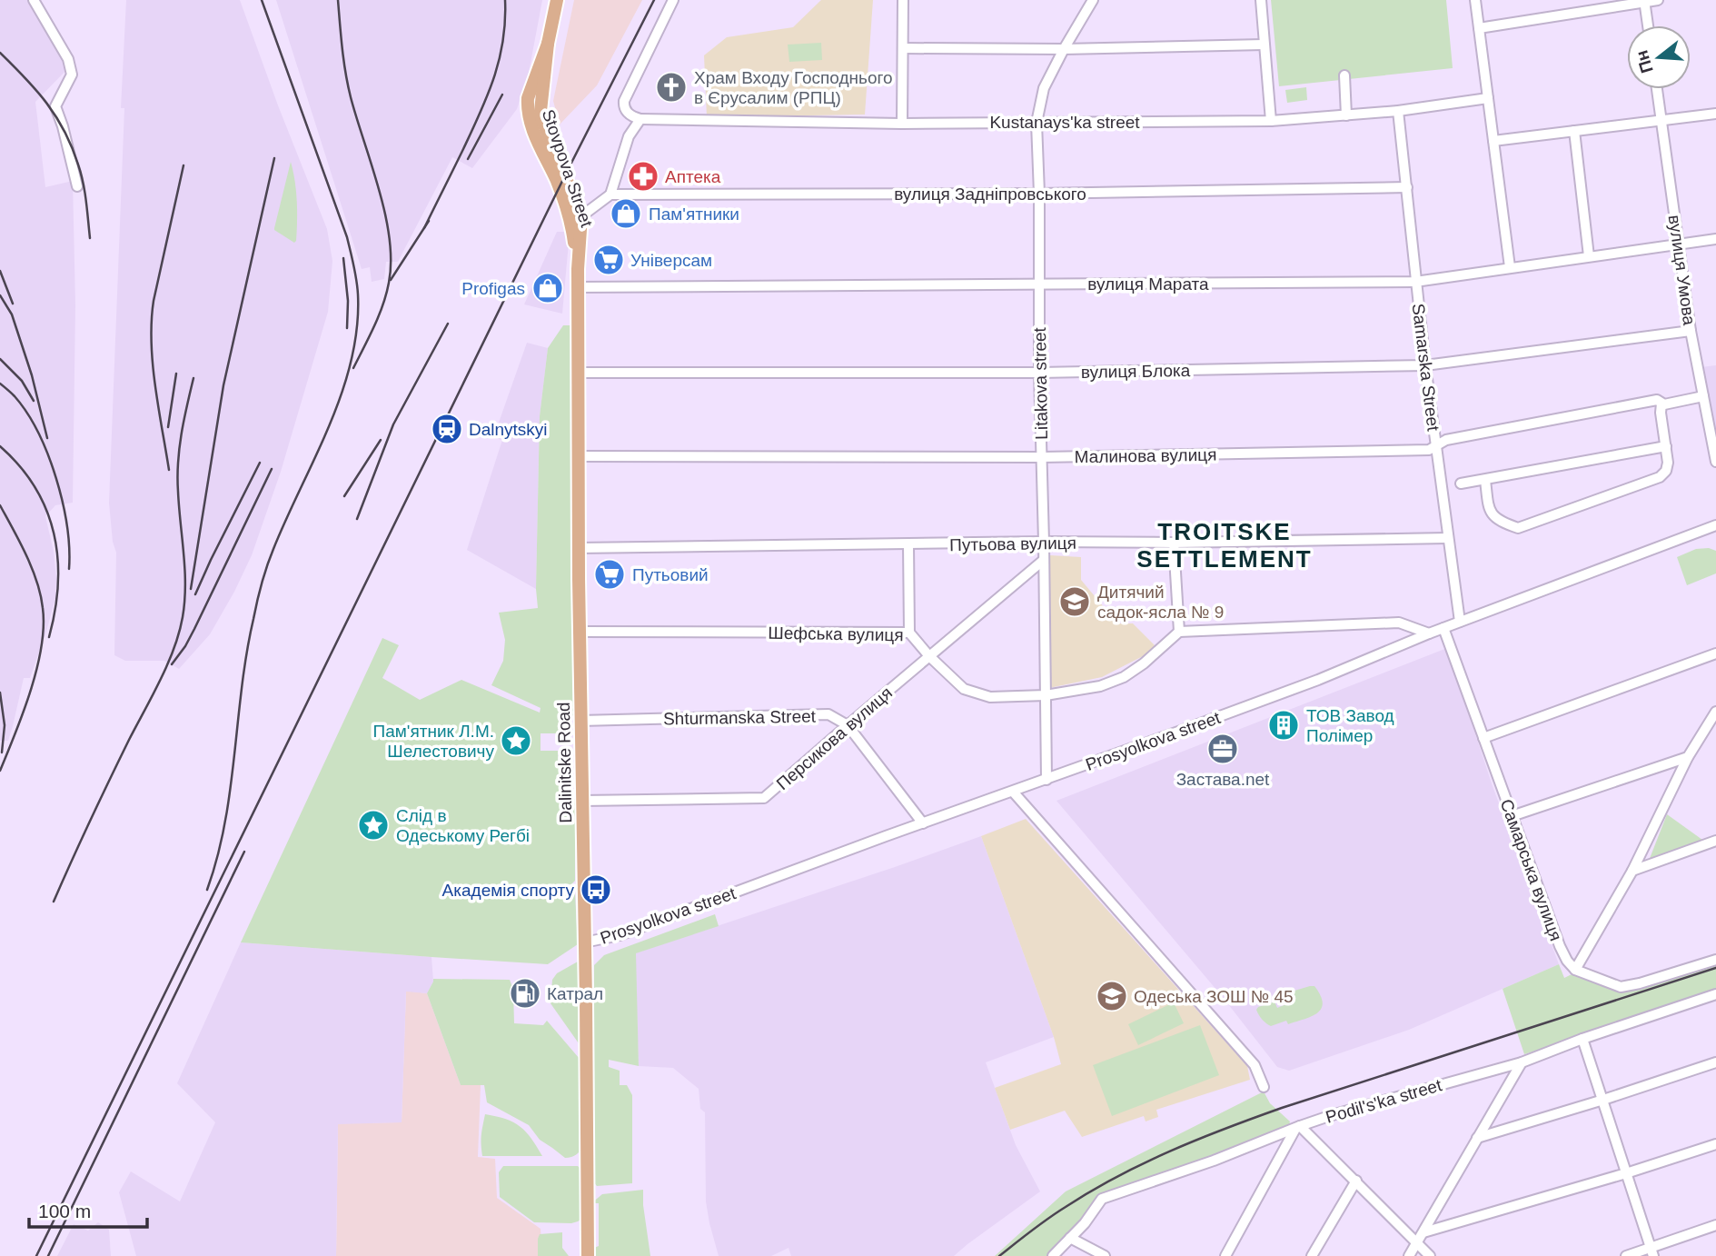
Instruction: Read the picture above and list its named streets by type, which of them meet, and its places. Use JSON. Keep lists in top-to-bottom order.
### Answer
{
  "streets": {
    "main road": ["Stovpova Street", "Dalinitske Road"],
    "street": [
      "Kustanays'ka street",
      "вулиця Задніпровського",
      "вулиця Умова",
      "вулиця Марата",
      "Samarska Street",
      "вулиця Блока",
      "Litakova street",
      "Малинова вулиця",
      "Путьова вулиця",
      "Шефська вулиця",
      "Shturmanska Street",
      "Персикова вулиця",
      "Prosyolkova street",
      "Самарська вулиця",
      "Podil's'ka street"
    ]
  },
  "crossings": [
    ["Kustanays'ka street", "Samarska Street"],
    ["Kustanays'ka street", "Litakova street"],
    ["Stovpova Street", "Dalinitske Road"],
    ["вулиця Задніпровського", "Samarska Street"],
    ["вулиця Задніпровського", "Litakova street"],
    ["вулиця Умова", "вулиця Марата"],
    ["вулиця Умова", "вулиця Блока"],
    ["вулиця Умова", "Малинова вулиця"],
    ["вулиця Марата", "Samarska Street"],
    ["вулиця Марата", "Litakova street"],
    ["вулиця Марата", "Dalinitske Road"],
    ["Samarska Street", "вулиця Блока"],
    ["Samarska Street", "Малинова вулиця"],
    ["Samarska Street", "Путьова вулиця"],
    ["Samarska Street", "Prosyolkova street"],
    ["вулиця Блока", "Litakova street"],
    ["вулиця Блока", "Dalinitske Road"],
    ["Litakova street", "Малинова вулиця"],
    ["Litakova street", "Путьова вулиця"],
    ["Litakova street", "Шефська вулиця"],
    ["Litakova street", "Персикова вулиця"],
    ["Litakova street", "Prosyolkova street"],
    ["Малинова вулиця", "Dalinitske Road"],
    ["Путьова вулиця", "Dalinitske Road"],
    ["Шефська вулиця", "Персикова вулиця"],
    ["Шефська вулиця", "Dalinitske Road"],
    ["Shturmanska Street", "Персикова вулиця"],
    ["Shturmanska Street", "Dalinitske Road"],
    ["Персикова вулиця", "Dalinitske Road"],
    ["Prosyolkova street", "Dalinitske Road"],
    ["Prosyolkova street", "Самарська вулиця"]
  ],
  "districts": ["TROITSKE SETTLEMENT"],
  "places": {
    "church": ["Храм Входу Господнього в Єрусалим (РПЦ)"],
    "pharmacy": ["Аптека"],
    "shop": ["Пам'ятники", "Profigas"],
    "supermarket": ["Універсам", "Путьовий"],
    "station": ["Dalnytskyi"],
    "school or university": ["Дитячий садок-ясла № 9", "Одеська ЗОШ № 45"],
    "building": ["ТОВ Завод Полімер"],
    "place": ["Пам'ятник Л.М. Шелестовичу", "Слід в Одеському Регбі"],
    "office": ["Застава.net"],
    "bus stop": ["Академія спорту"],
    "fuel station": ["Катрал"]
  },
  "scale_bar": "100 m",
  "north": "left"
}
